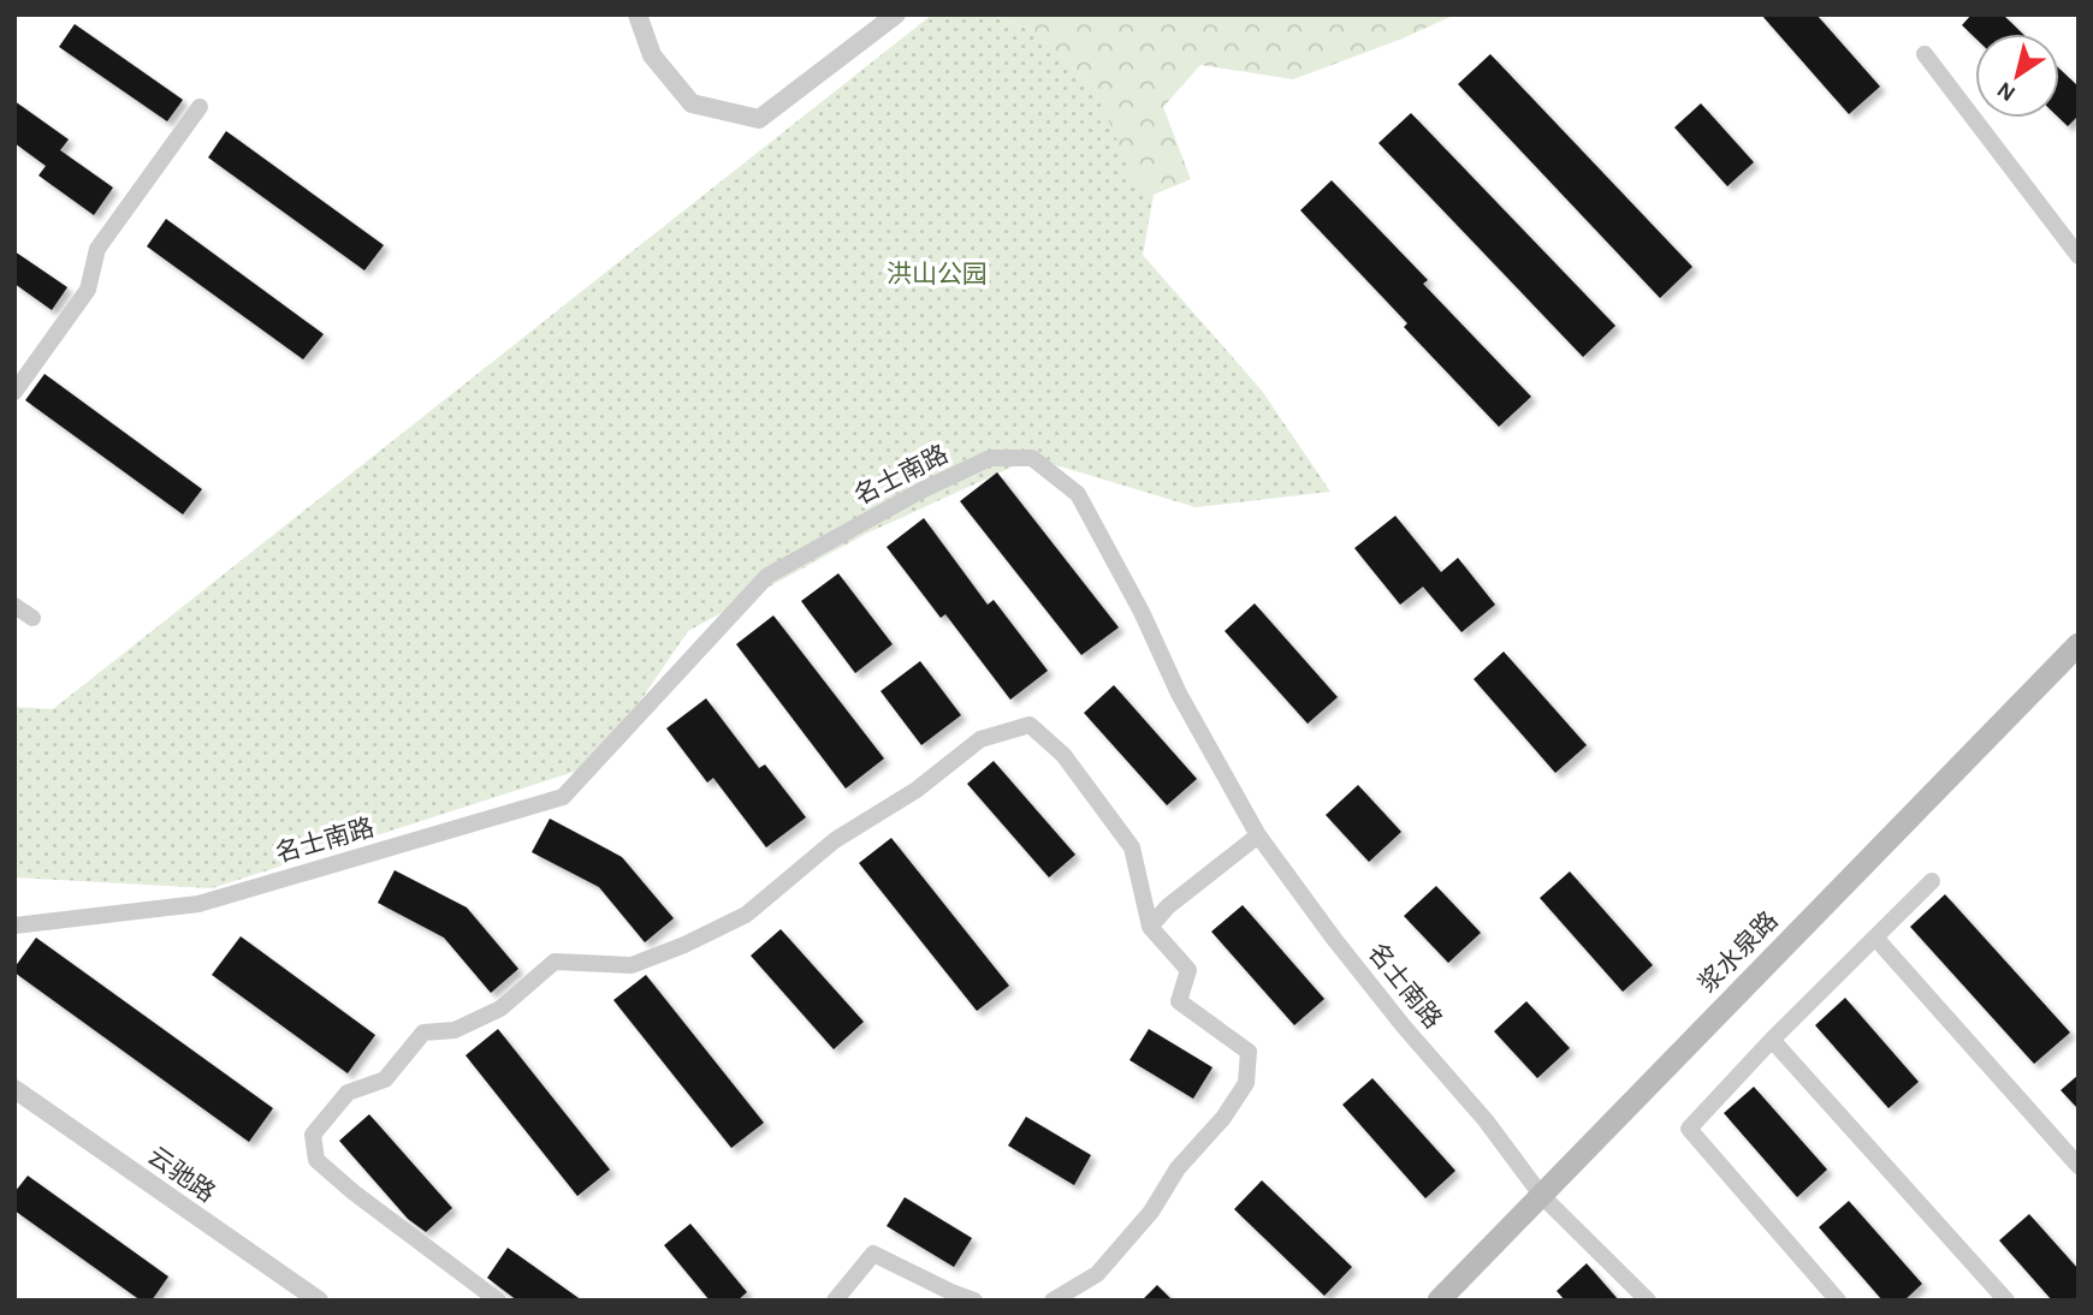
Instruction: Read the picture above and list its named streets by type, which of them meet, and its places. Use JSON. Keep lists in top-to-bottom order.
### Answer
{
  "streets": {
    "main road": ["浆水泉路"],
    "street": ["名士南路", "云驰路"]
  },
  "crossings": [
    ["名士南路", "浆水泉路"]
  ],
  "parks": ["洪山公园"],
  "north": "bottom left"
}
